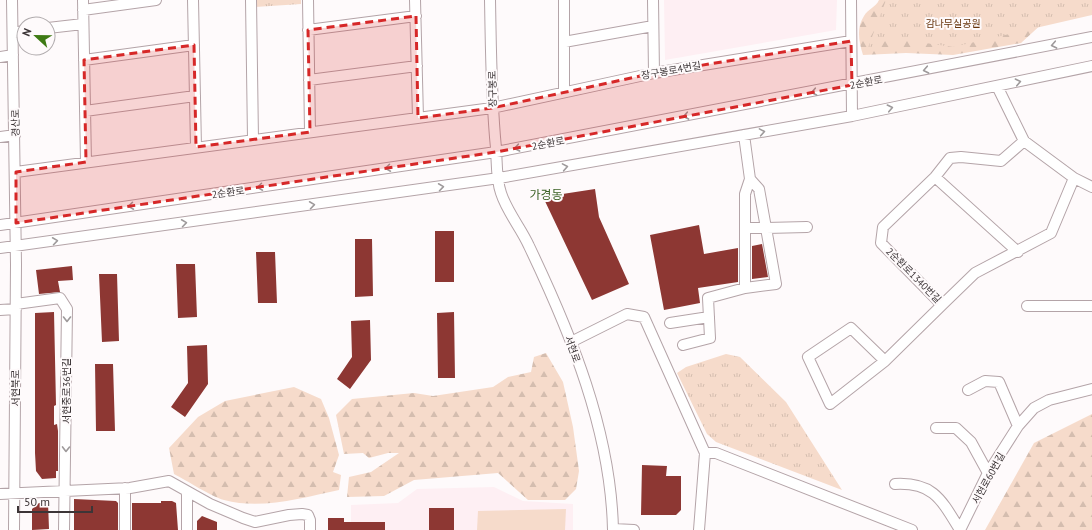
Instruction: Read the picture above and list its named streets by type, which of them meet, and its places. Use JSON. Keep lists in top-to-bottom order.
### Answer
{
  "streets": {
    "street": [
      "장구봉로4번길",
      "2순환로",
      "장구봉로",
      "경산로",
      "2순환로1340번길",
      "서현로",
      "서현북로",
      "서현중로36번길",
      "서현로60번길"
    ]
  },
  "crossings": [
    ["장구봉로4번길", "장구봉로"],
    ["장구봉로4번길", "경산로"],
    ["2순환로", "장구봉로"],
    ["2순환로", "경산로"],
    ["장구봉로", "서현로"],
    ["경산로", "서현북로"],
    ["서현북로", "서현중로36번길"]
  ],
  "districts": ["가경동"],
  "parks": ["감나무실공원"],
  "scale_bar": "50 m",
  "north": "left"
}
